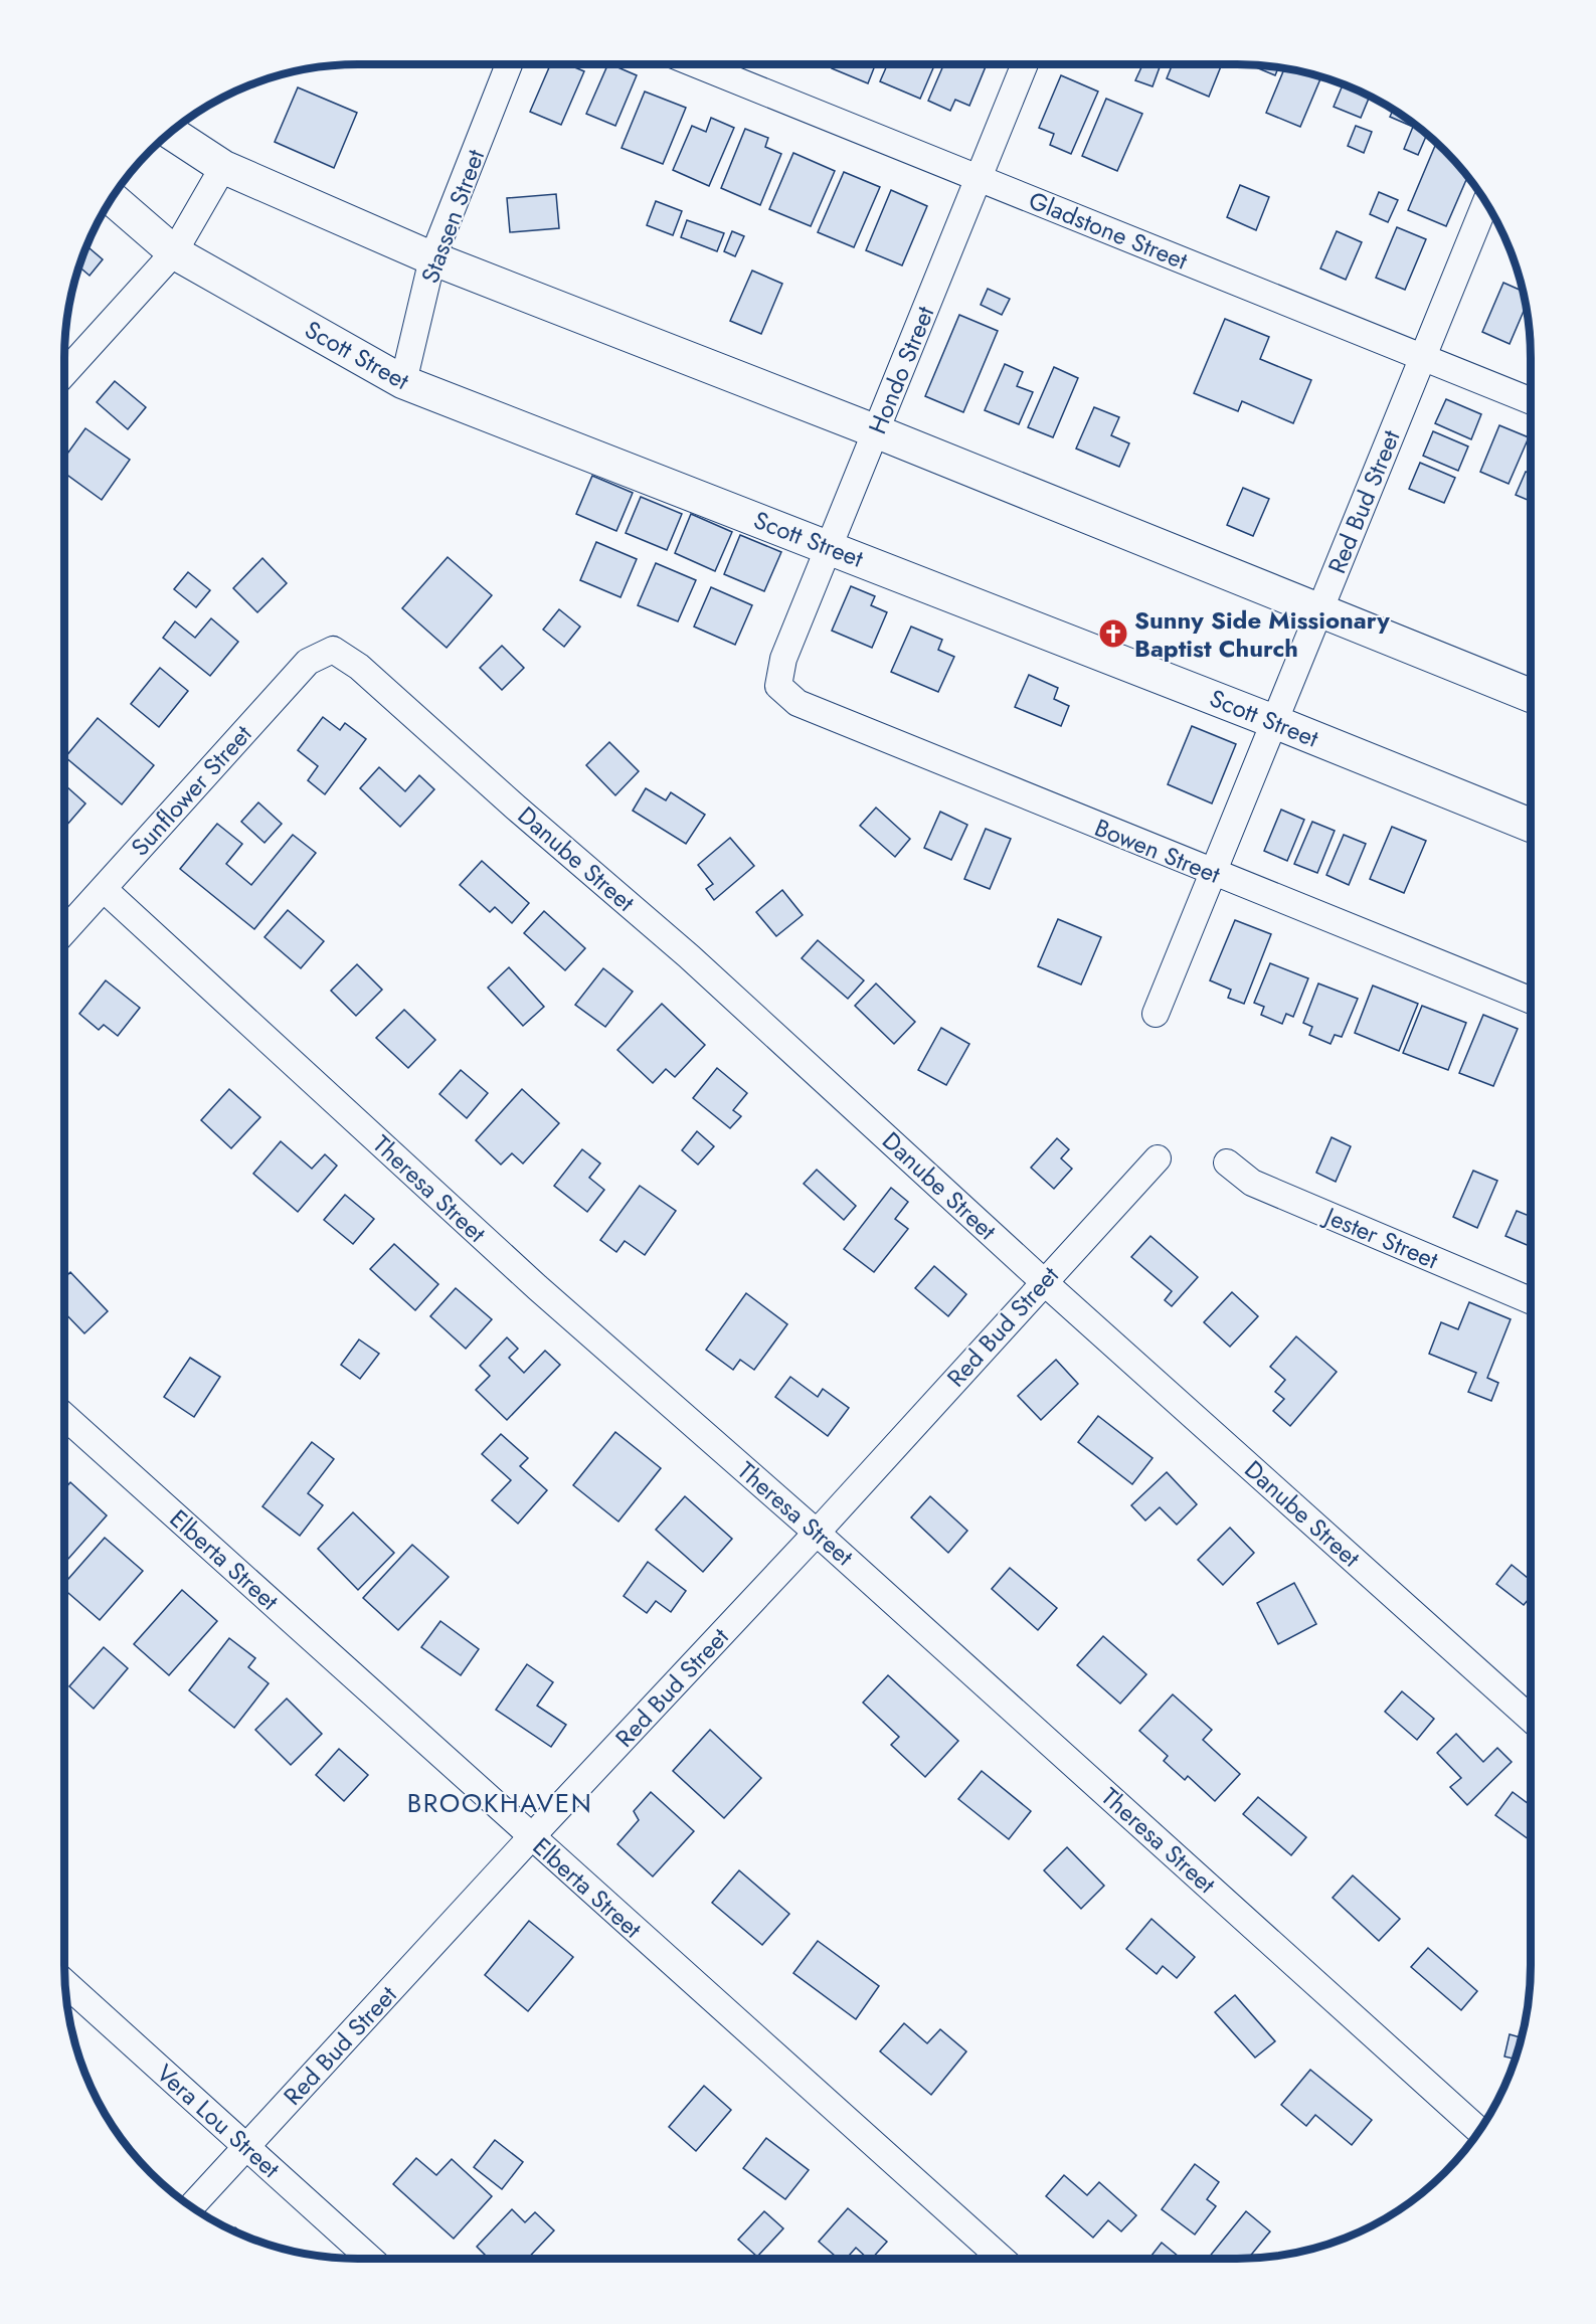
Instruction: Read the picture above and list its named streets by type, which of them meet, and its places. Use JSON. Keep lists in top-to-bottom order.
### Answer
{
  "streets": {
    "main road": ["Scott Street"],
    "street": [
      "Stassen Street",
      "Gladstone Street",
      "Hondo Street",
      "Red Bud Street",
      "Sunflower Street",
      "Bowen Street",
      "Danube Street",
      "Theresa Street",
      "Jester Street",
      "Elberta Street",
      "Vera Lou Street"
    ]
  },
  "crossings": [
    ["Stassen Street", "Scott Street"],
    ["Gladstone Street", "Hondo Street"],
    ["Gladstone Street", "Red Bud Street"],
    ["Scott Street", "Hondo Street"],
    ["Scott Street", "Red Bud Street"],
    ["Hondo Street", "Bowen Street"],
    ["Red Bud Street", "Bowen Street"],
    ["Red Bud Street", "Danube Street"],
    ["Red Bud Street", "Theresa Street"],
    ["Red Bud Street", "Elberta Street"],
    ["Red Bud Street", "Vera Lou Street"],
    ["Sunflower Street", "Danube Street"],
    ["Sunflower Street", "Theresa Street"]
  ],
  "districts": ["BROOKHAVEN"],
  "places": {
    "church": ["Sunny Side Missionary Baptist Church"]
  }
}
